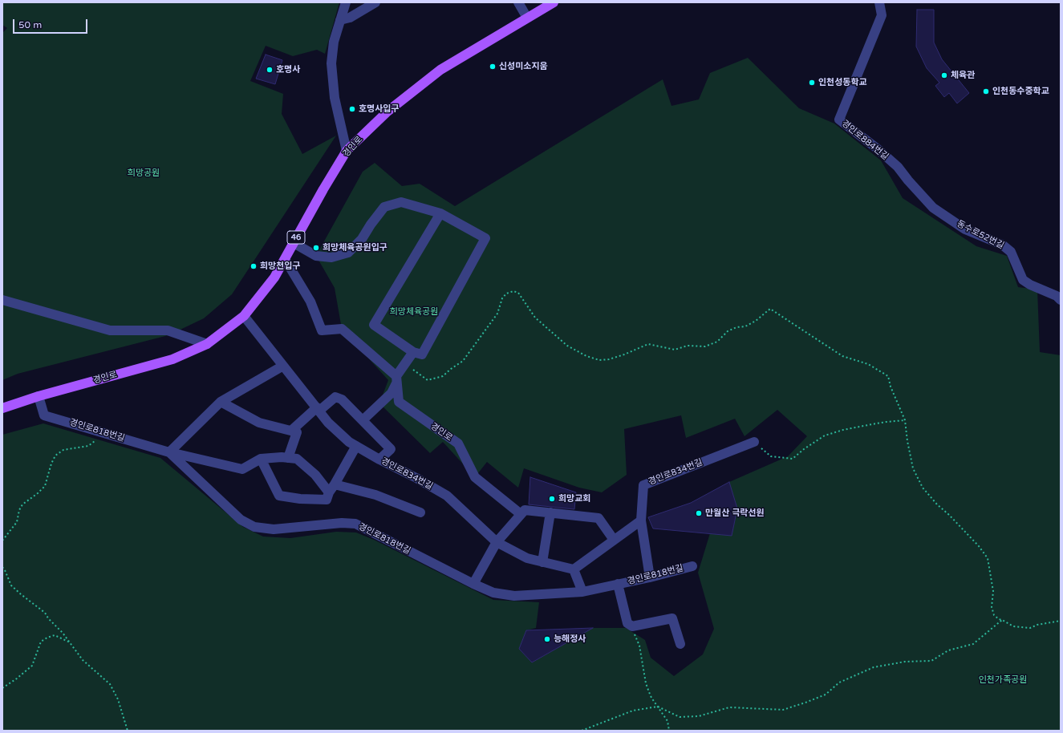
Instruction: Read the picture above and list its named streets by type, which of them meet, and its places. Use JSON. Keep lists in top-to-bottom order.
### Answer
{
  "streets": {
    "main road": ["경인로", "46"],
    "street": [
      "경인로884번길",
      "동수로52번길",
      "경인로818번길",
      "경인로834번길"
    ]
  },
  "crossings": [
    ["경인로884번길", "동수로52번길"],
    ["경인로", "경인로818번길"],
    ["경인로", "경인로834번길"]
  ],
  "parks": ["희망공원", "희망체육공원", "인천가족공원"],
  "places": [
    "신성미소지움",
    "호명사",
    "체육관",
    "인천성동학교",
    "인천동수중학교",
    "호명사입구",
    "희망체육공원입구",
    "희망천입구",
    "희망교회",
    "만월산 극락선원",
    "능해정사"
  ],
  "scale_bar": "50 m"
}
